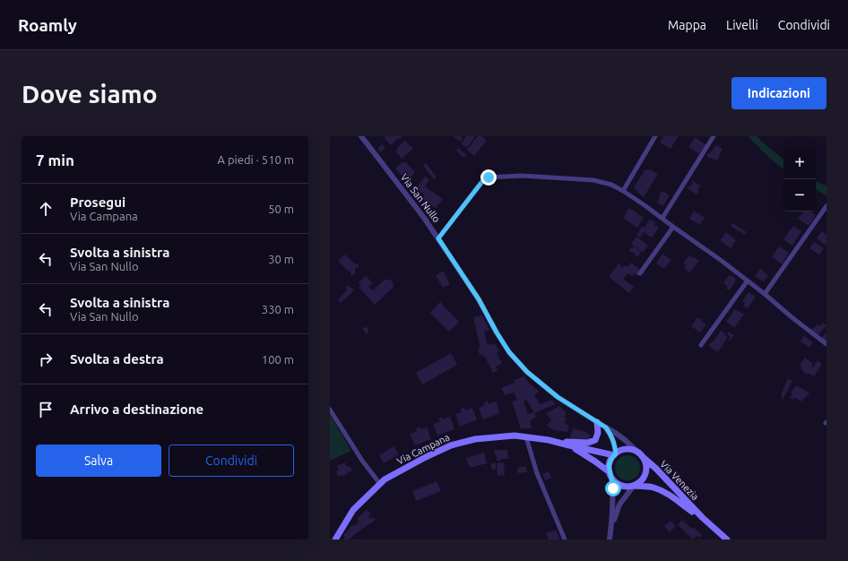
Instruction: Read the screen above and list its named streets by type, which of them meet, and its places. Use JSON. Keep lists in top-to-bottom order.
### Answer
{
  "streets": {
    "main road": ["Via Campana", "Via Venezia"],
    "street": ["Via San Nullo"]
  },
  "crossings": [
    ["Via San Nullo", "Via Campana"],
    ["Via San Nullo", "Via Venezia"],
    ["Via Campana", "Via Venezia"]
  ],
  "page": {
    "header": "Roamly",
    "nav": ["Mappa", "Livelli", "Condividi"],
    "buttons": [
      "Indicazioni",
      ["Salva", "Condividi"]
    ],
    "title": "Dove siamo",
    "heading": ["7 min", "A piedi · 510 m"],
    "map_buttons": ["+", "−"],
    "list": [
      ["Prosegui", "Via Campana", "50 m"],
      ["Svolta a sinistra", "Via San Nullo", "30 m"],
      ["Svolta a sinistra", "Via San Nullo", "330 m"],
      ["Svolta a destra", "100 m"],
      "Arrivo a destinazione"
    ]
  }
}
